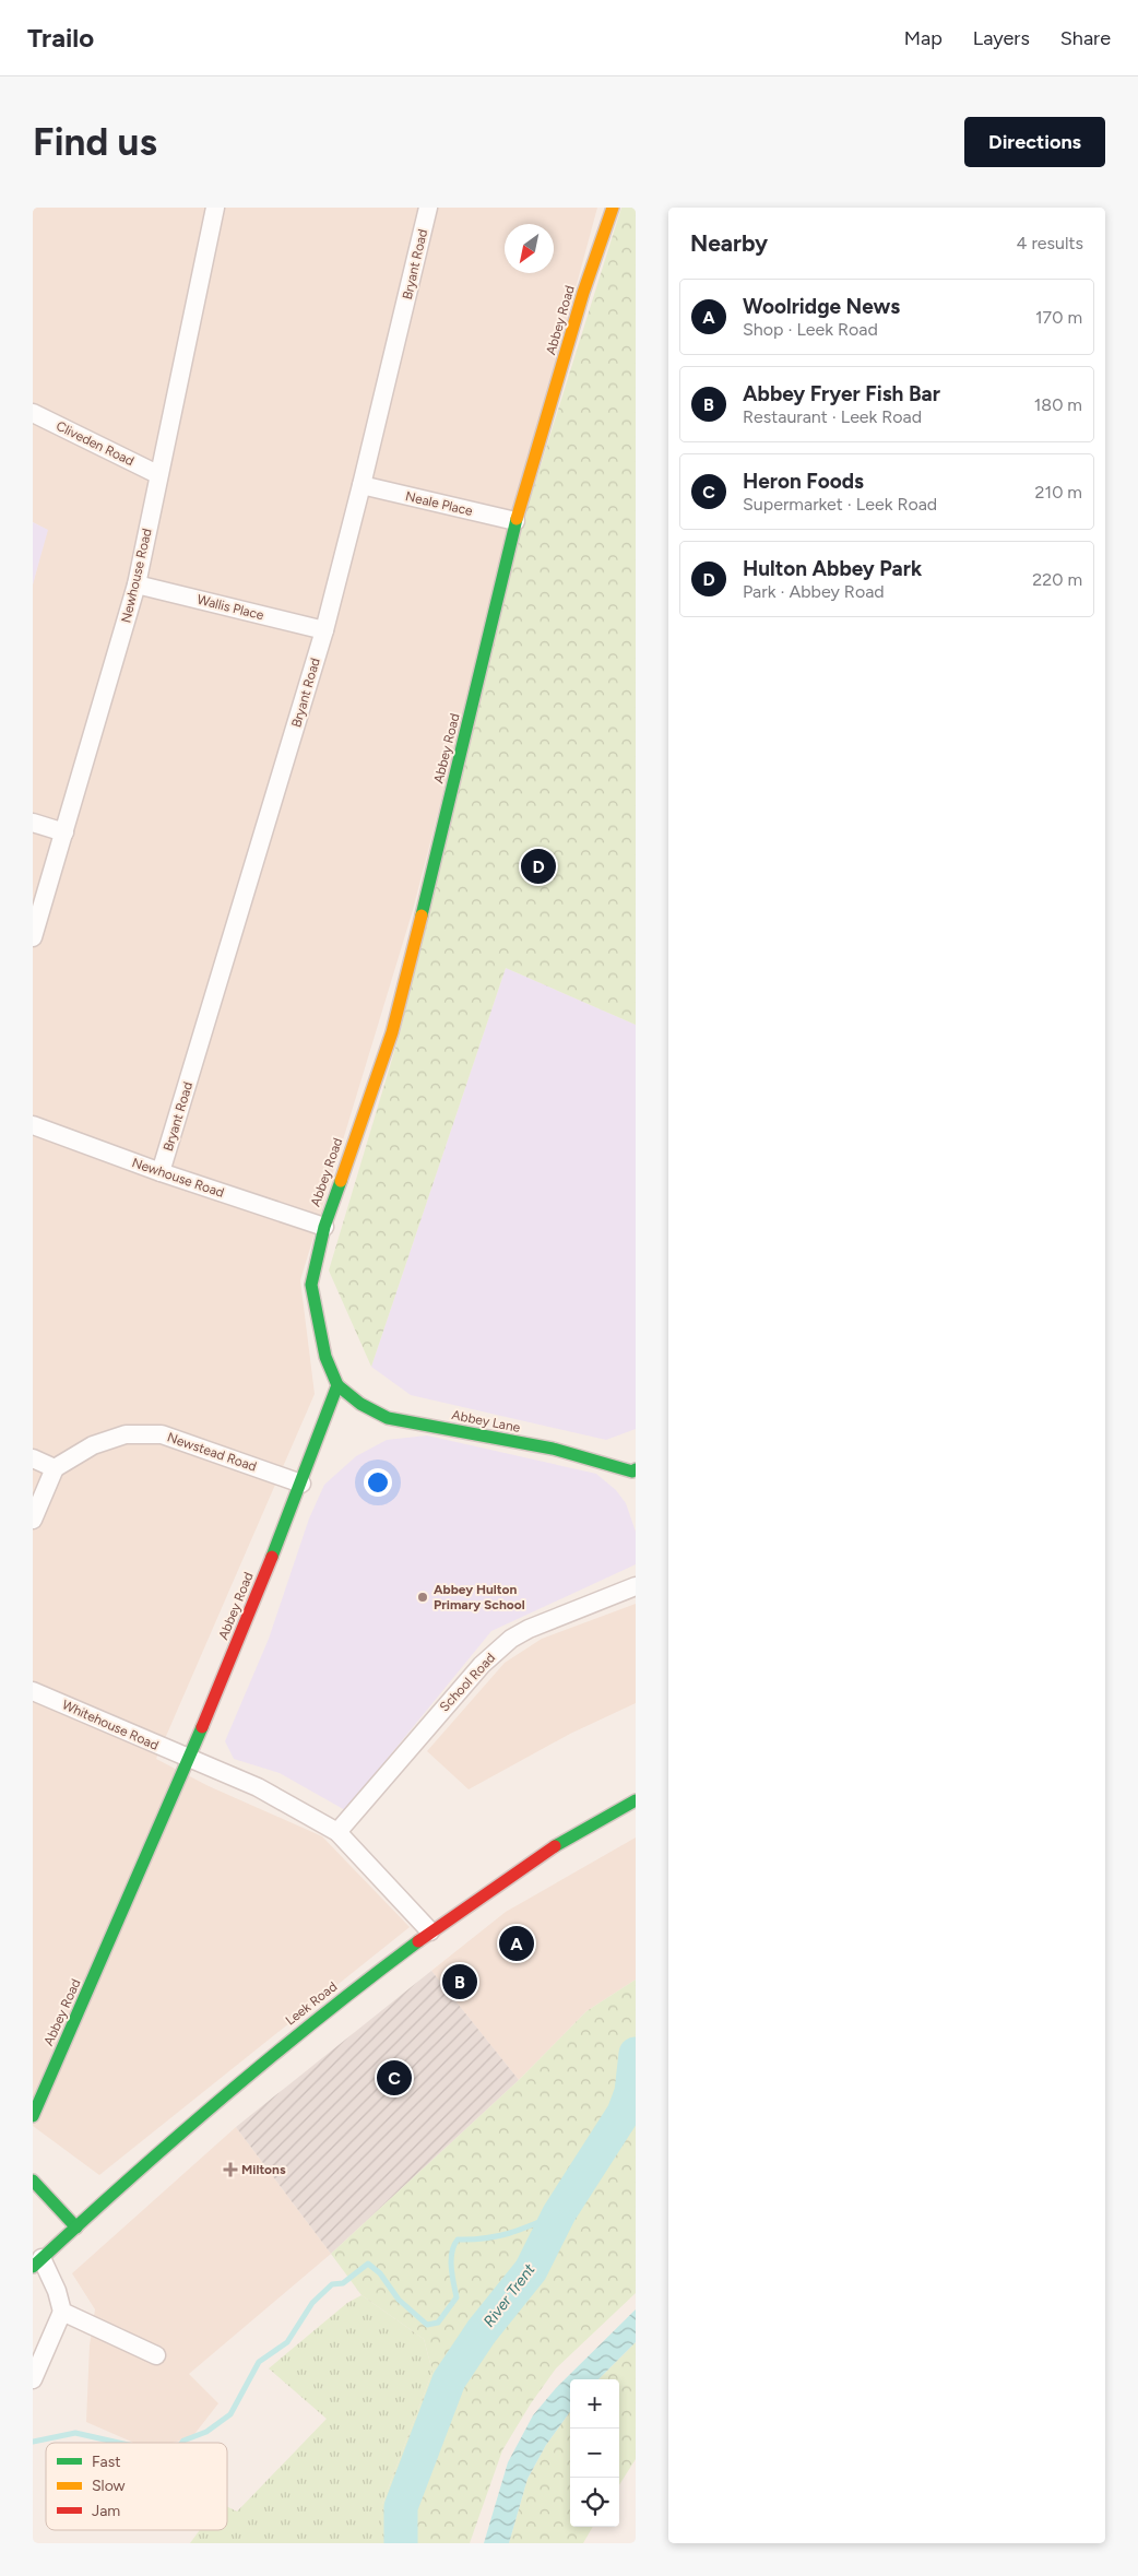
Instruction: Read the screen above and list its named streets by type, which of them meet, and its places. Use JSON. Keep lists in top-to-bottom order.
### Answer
{
  "streets": {
    "street": [
      "Bryant Road",
      "Abbey Road",
      "Cliveden Road",
      "Neale Place",
      "Newhouse Road",
      "Wallis Place",
      "Abbey Lane",
      "Newstead Road",
      "School Road",
      "Whitehouse Road",
      "Leek Road"
    ]
  },
  "crossings": [
    ["Bryant Road", "Neale Place"],
    ["Bryant Road", "Newhouse Road"],
    ["Bryant Road", "Wallis Place"],
    ["Abbey Road", "Neale Place"],
    ["Abbey Road", "Newhouse Road"],
    ["Abbey Road", "Abbey Lane"],
    ["Abbey Road", "Newstead Road"],
    ["Abbey Road", "Whitehouse Road"],
    ["Cliveden Road", "Newhouse Road"],
    ["Newhouse Road", "Wallis Place"]
  ],
  "water": ["River Trent"],
  "places": {
    "other": ["Abbey Hulton Primary School"],
    "health": ["Miltons"]
  },
  "legend": ["Fast", "Slow", "Jam"],
  "north": "bottom left",
  "page": {
    "header": "Trailo",
    "nav": ["Map", "Layers", "Share"],
    "buttons": "Directions",
    "title": "Find us",
    "heading": ["Nearby", "4 results"],
    "list": [
      {
        "mark": "A",
        "name": "Woolridge News",
        "note": "Shop · Leek Road",
        "value": "170 m"
      },
      {
        "mark": "B",
        "name": "Abbey Fryer Fish Bar",
        "note": "Restaurant · Leek Road",
        "value": "180 m"
      },
      {
        "mark": "C",
        "name": "Heron Foods",
        "note": "Supermarket · Leek Road",
        "value": "210 m"
      },
      {
        "mark": "D",
        "name": "Hulton Abbey Park",
        "note": "Park · Abbey Road",
        "value": "220 m"
      }
    ],
    "pins": [
      "D",
      "A",
      "B",
      "C"
    ],
    "map_buttons": ["+", "−"]
  }
}
